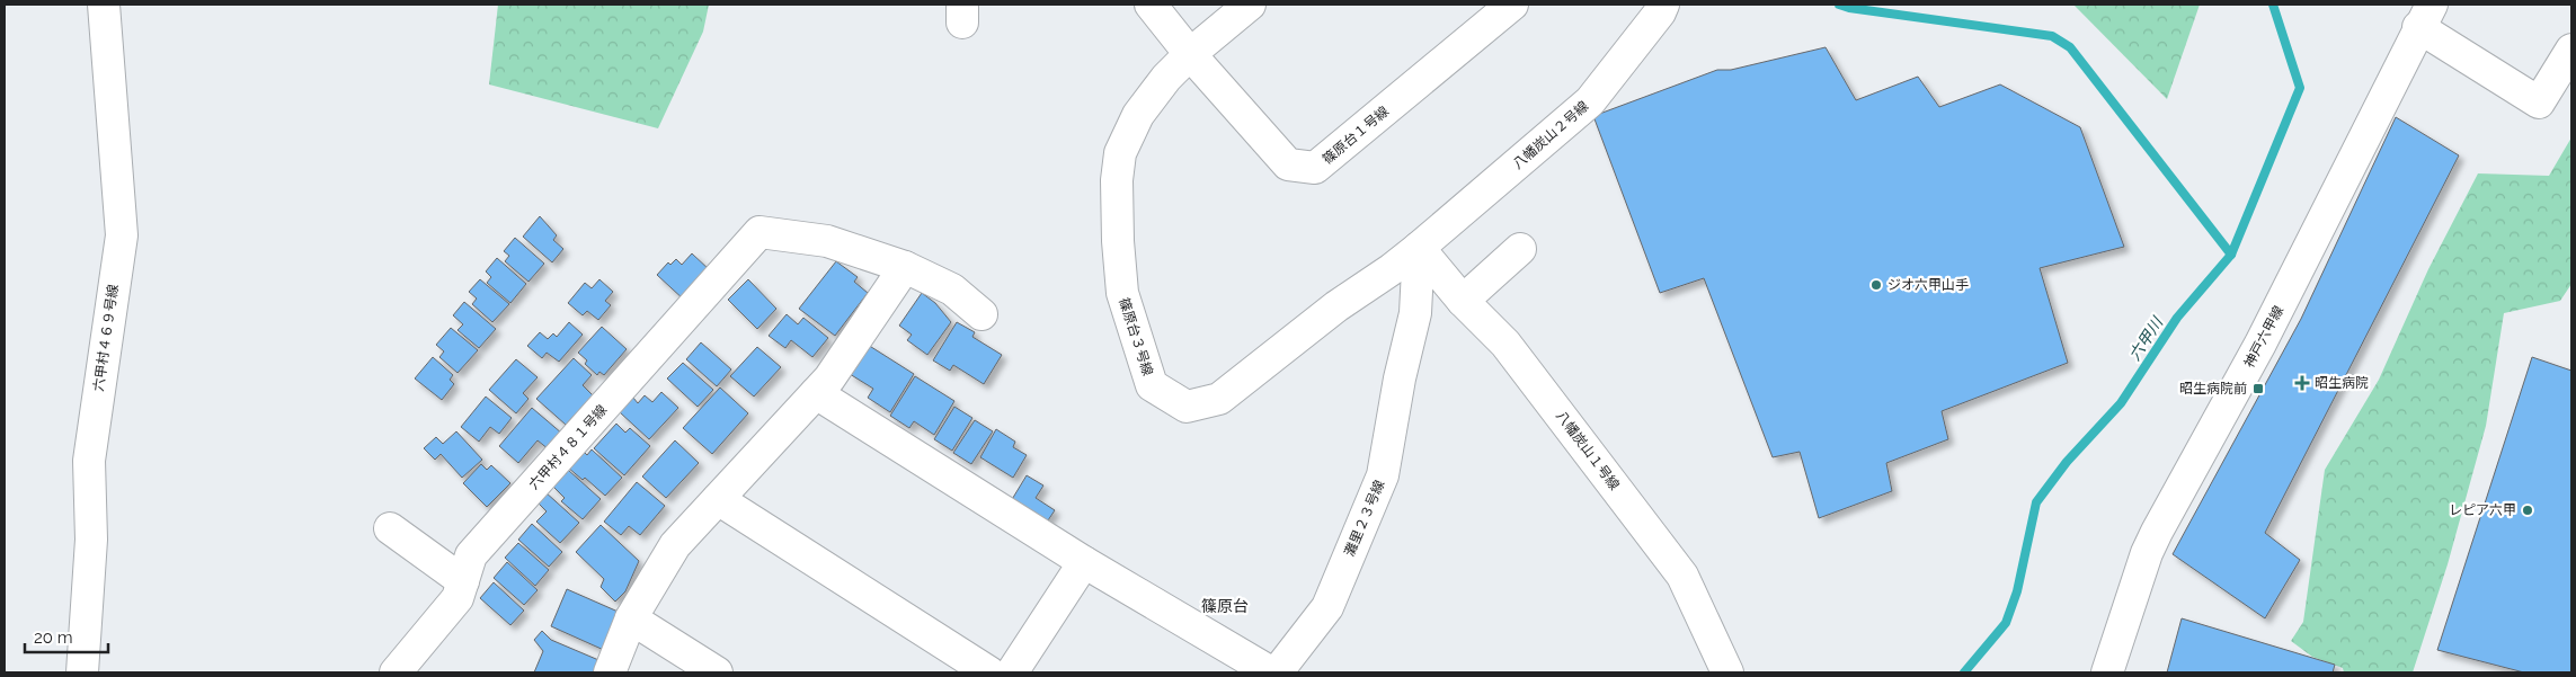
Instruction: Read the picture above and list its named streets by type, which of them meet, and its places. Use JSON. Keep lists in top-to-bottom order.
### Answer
{
  "streets": {
    "street": [
      "篠原台１号線",
      "八幡炭山２号線",
      "篠原台３号線",
      "神戸六甲線",
      "六甲村４６９号線",
      "六甲村４８１号線",
      "八幡炭山１号線",
      "灘里２３号線"
    ]
  },
  "crossings": [
    ["篠原台１号線", "篠原台３号線"],
    ["八幡炭山２号線", "篠原台３号線"],
    ["八幡炭山２号線", "八幡炭山１号線"],
    ["八幡炭山２号線", "灘里２３号線"],
    ["篠原台３号線", "八幡炭山１号線"],
    ["篠原台３号線", "灘里２３号線"],
    ["八幡炭山１号線", "灘里２３号線"]
  ],
  "districts": ["篠原台"],
  "water": ["六甲川"],
  "places": {
    "other": ["ジオ六甲山手", "レピア六甲"],
    "health": ["昭生病院"],
    "transit": ["昭生病院前"]
  },
  "scale_bar": "20 m"
}
